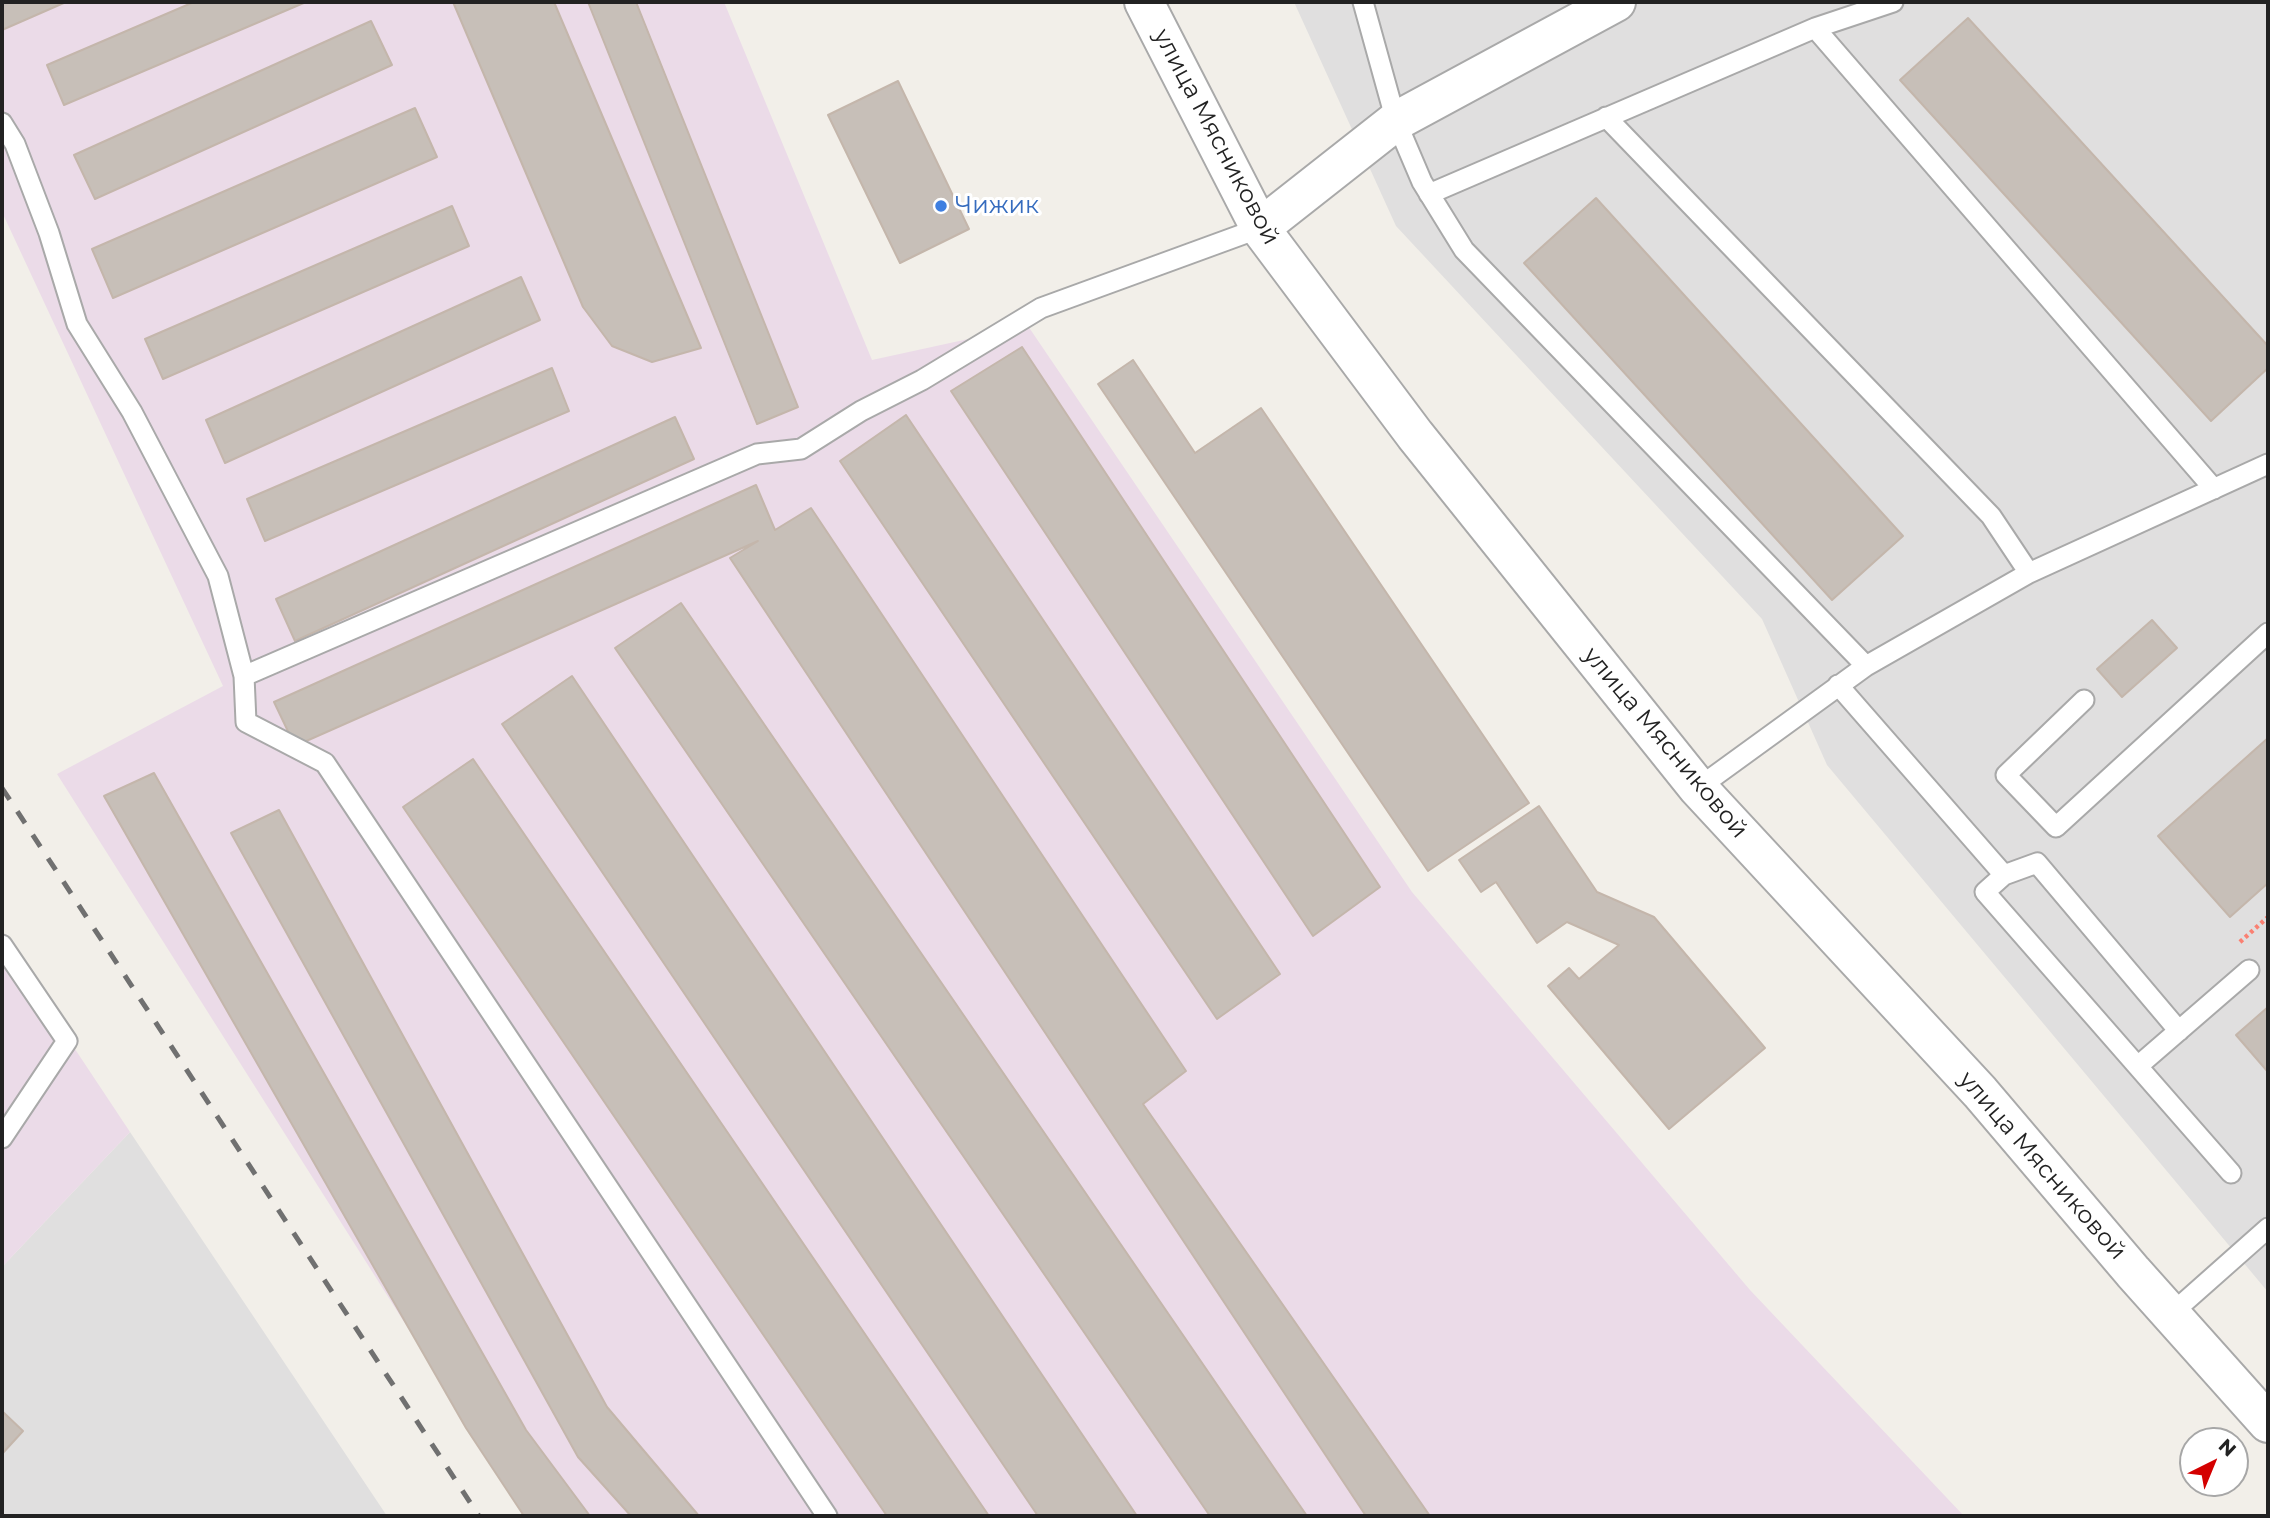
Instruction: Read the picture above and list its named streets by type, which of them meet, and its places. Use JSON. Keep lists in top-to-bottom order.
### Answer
{
  "streets": {
    "street": ["улица Мясниковой"]
  },
  "places": ["Чижик"],
  "north": "top right"
}
